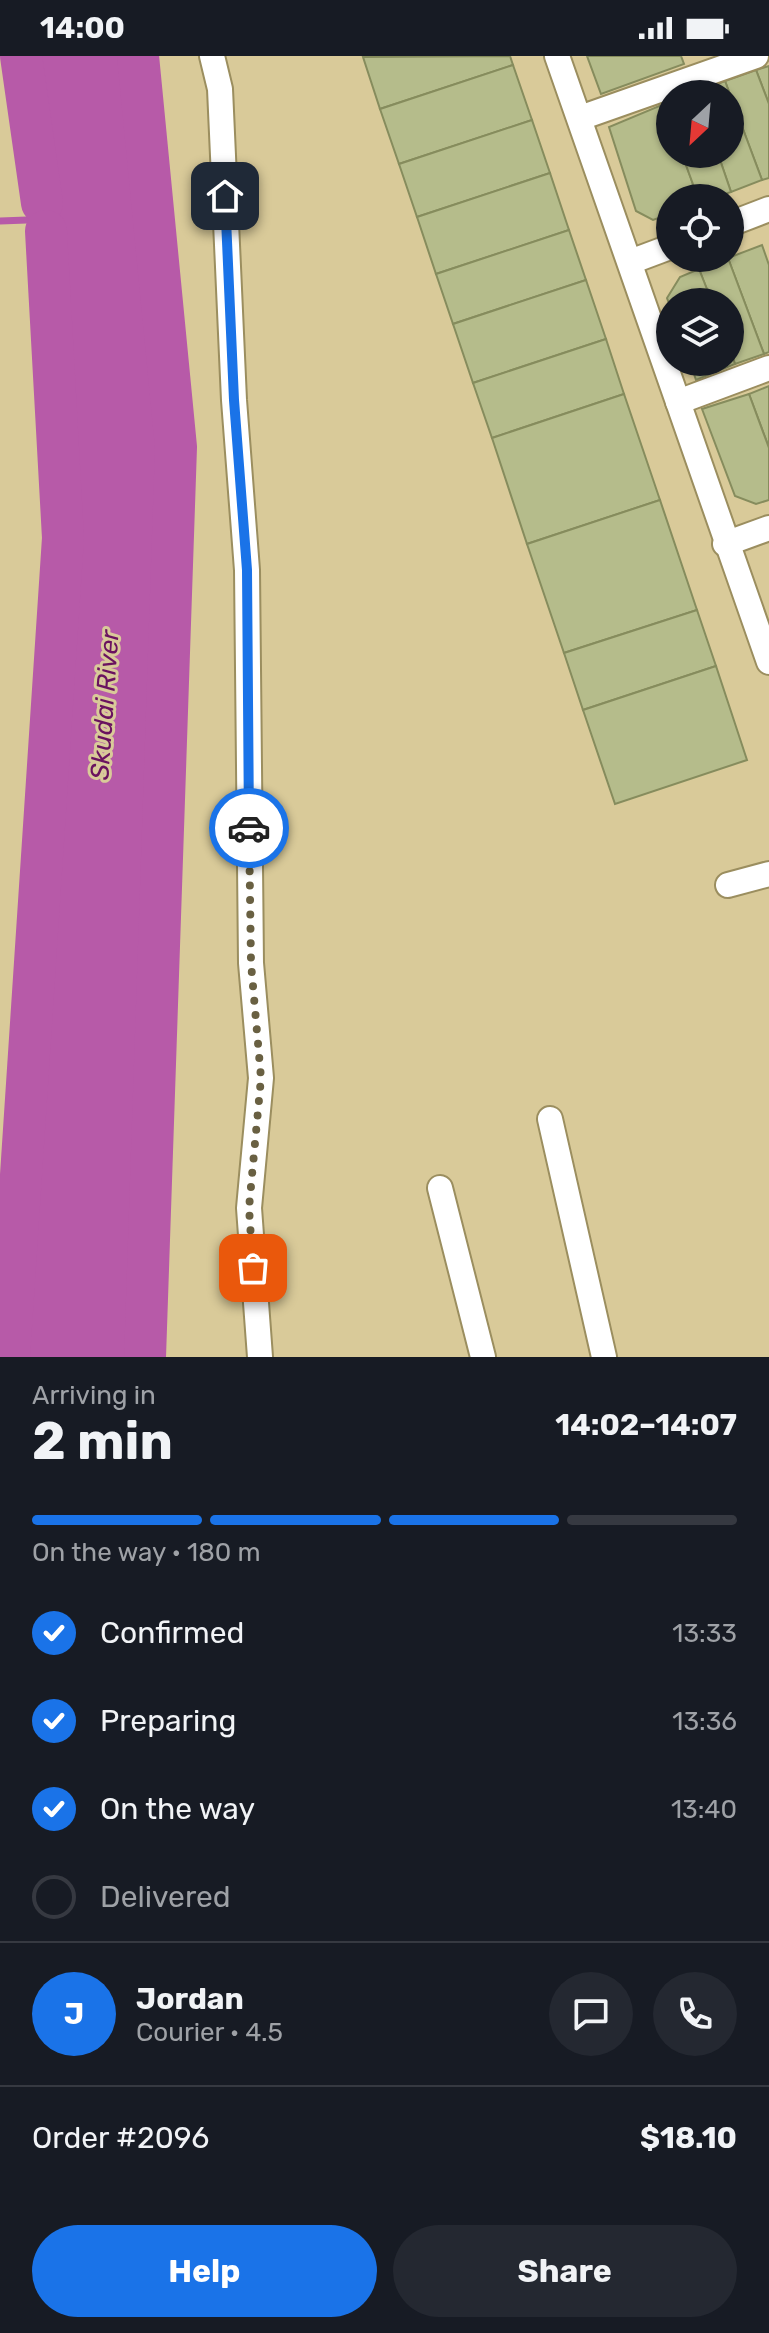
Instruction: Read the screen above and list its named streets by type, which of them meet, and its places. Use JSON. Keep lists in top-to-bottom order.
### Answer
{
  "water": ["Skudai River"],
  "north": "bottom left",
  "page": {
    "status": "14:00",
    "heading": ["2 min", "Arriving in", "14:02–14:07"],
    "panel": [
      "Jordan",
      "Courier · 4.5",
      "Order #2096",
      "$18.10"
    ],
    "bar": "On the way · 180 m",
    "list": [
      ["Confirmed", "13:33"],
      ["Preparing", "13:36"],
      ["On the way", "13:40"],
      "Delivered"
    ],
    "round": "J",
    "buttons": ["Help", "Share"]
  }
}
